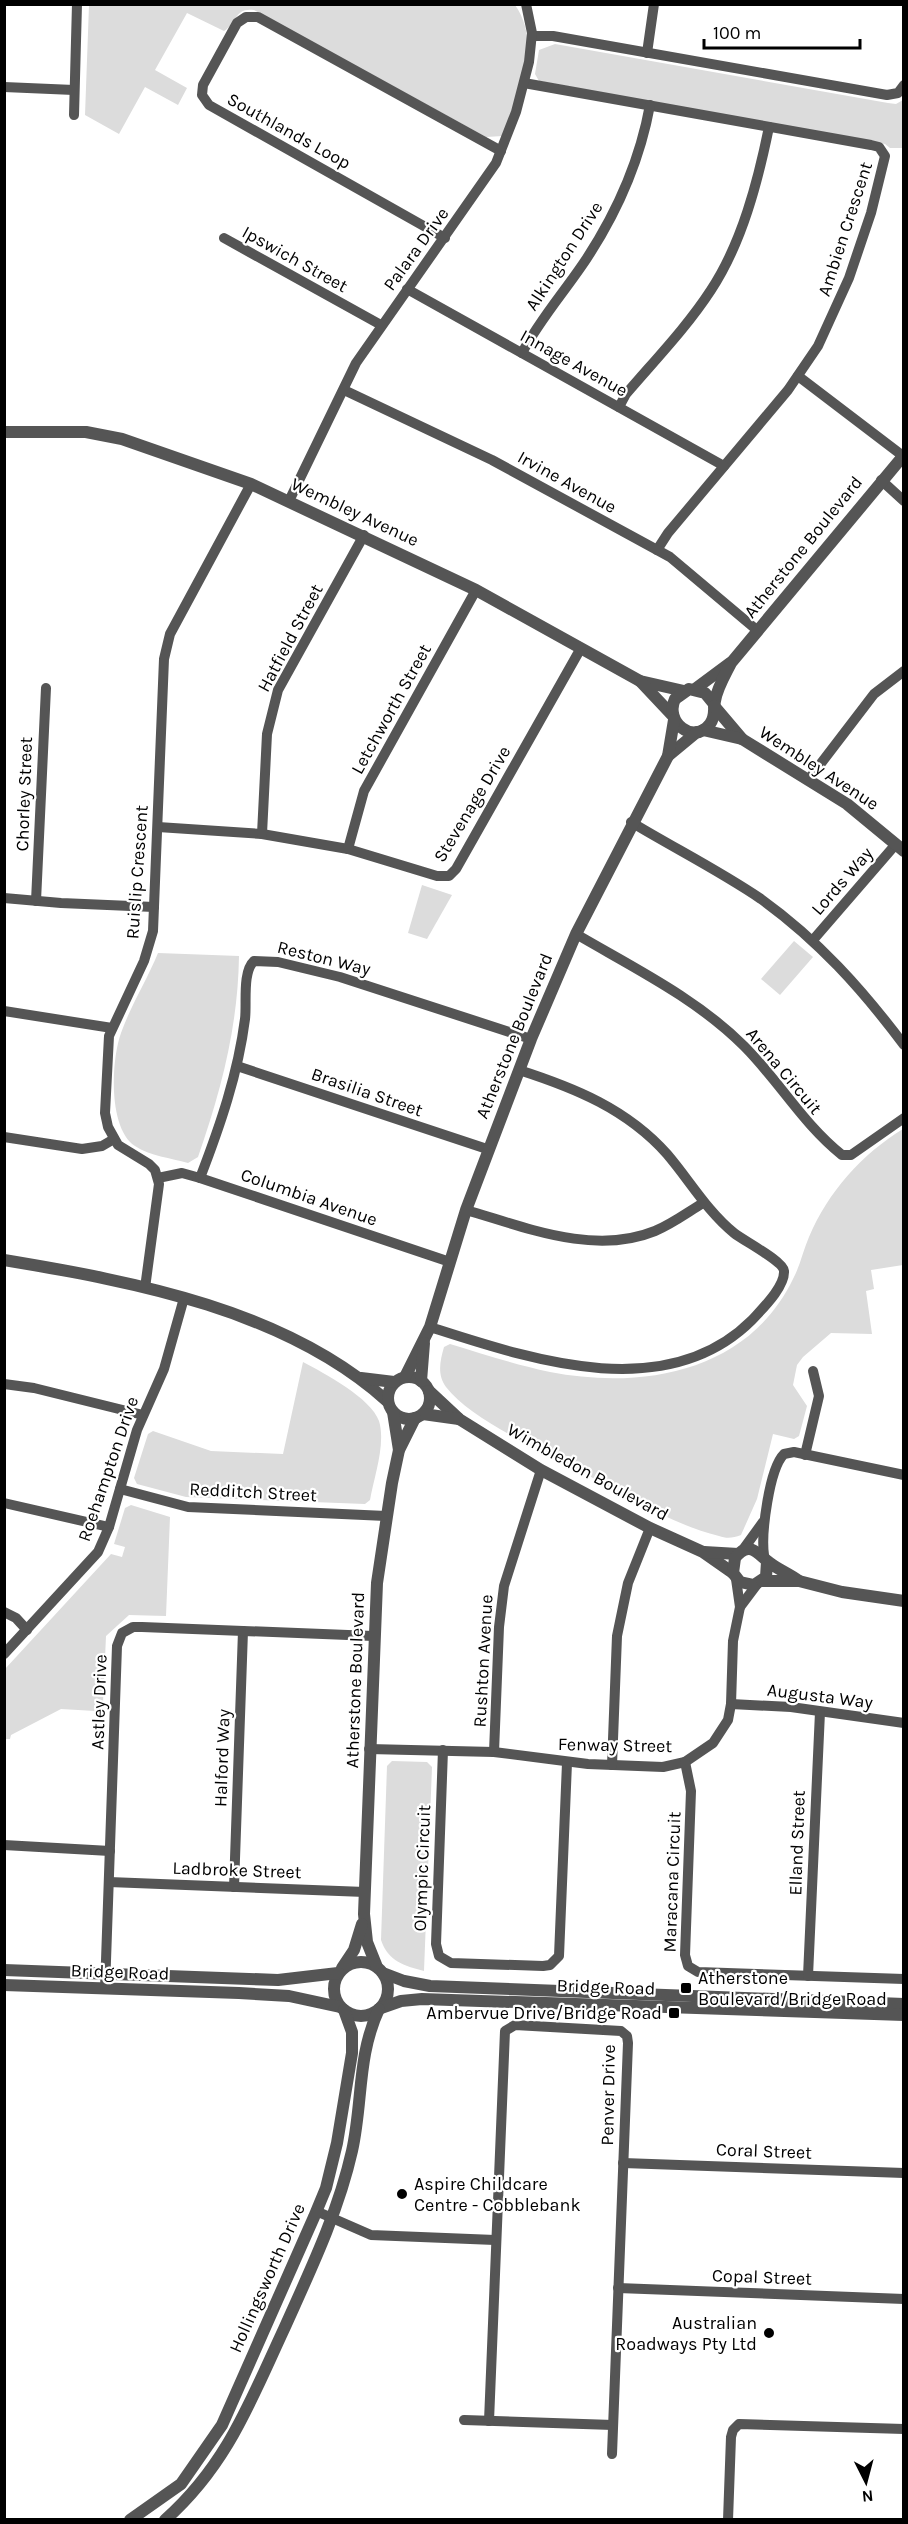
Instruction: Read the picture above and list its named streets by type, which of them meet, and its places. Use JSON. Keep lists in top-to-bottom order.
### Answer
{
  "streets": {
    "street": [
      "Southlands Loop",
      "Ambien Crescent",
      "Palara Drive",
      "Alkington Drive",
      "Ipswich Street",
      "Innage Avenue",
      "Irvine Avenue",
      "Wembley Avenue",
      "Atherstone Boulevard",
      "Hatfield Street",
      "Letchworth Street",
      "Chorley Street",
      "Stevenage Drive",
      "Ruislip Crescent",
      "Lords Way",
      "Reston Way",
      "Arena Circuit",
      "Brasilia Street",
      "Columbia Avenue",
      "Roehampton Drive",
      "Wimbledon Boulevard",
      "Redditch Street",
      "Rushton Avenue",
      "Augusta Way",
      "Astley Drive",
      "Fenway Street",
      "Halford Way",
      "Elland Street",
      "Olympic Circuit",
      "Ladbroke Street",
      "Maracana Circuit",
      "Bridge Road",
      "Penver Drive",
      "Coral Street",
      "Copal Street",
      "Hollingsworth Drive"
    ]
  },
  "crossings": [
    ["Southlands Loop", "Palara Drive"],
    ["Ambien Crescent", "Palara Drive"],
    ["Ambien Crescent", "Alkington Drive"],
    ["Ambien Crescent", "Innage Avenue"],
    ["Ambien Crescent", "Irvine Avenue"],
    ["Palara Drive", "Ipswich Street"],
    ["Palara Drive", "Innage Avenue"],
    ["Palara Drive", "Irvine Avenue"],
    ["Palara Drive", "Wembley Avenue"],
    ["Alkington Drive", "Innage Avenue"],
    ["Irvine Avenue", "Atherstone Boulevard"],
    ["Wembley Avenue", "Atherstone Boulevard"],
    ["Wembley Avenue", "Hatfield Street"],
    ["Wembley Avenue", "Letchworth Street"],
    ["Wembley Avenue", "Stevenage Drive"],
    ["Wembley Avenue", "Ruislip Crescent"],
    ["Wembley Avenue", "Lords Way"],
    ["Atherstone Boulevard", "Reston Way"],
    ["Atherstone Boulevard", "Arena Circuit"],
    ["Atherstone Boulevard", "Brasilia Street"],
    ["Atherstone Boulevard", "Columbia Avenue"],
    ["Atherstone Boulevard", "Wimbledon Boulevard"],
    ["Atherstone Boulevard", "Redditch Street"],
    ["Atherstone Boulevard", "Astley Drive"],
    ["Atherstone Boulevard", "Fenway Street"],
    ["Atherstone Boulevard", "Ladbroke Street"],
    ["Atherstone Boulevard", "Bridge Road"],
    ["Atherstone Boulevard", "Hollingsworth Drive"],
    ["Hatfield Street", "Stevenage Drive"],
    ["Letchworth Street", "Stevenage Drive"],
    ["Stevenage Drive", "Ruislip Crescent"],
    ["Reston Way", "Brasilia Street"],
    ["Reston Way", "Columbia Avenue"],
    ["Roehampton Drive", "Redditch Street"],
    ["Wimbledon Boulevard", "Rushton Avenue"],
    ["Wimbledon Boulevard", "Fenway Street"],
    ["Rushton Avenue", "Fenway Street"],
    ["Augusta Way", "Fenway Street"],
    ["Augusta Way", "Elland Street"],
    ["Astley Drive", "Halford Way"],
    ["Astley Drive", "Ladbroke Street"],
    ["Astley Drive", "Bridge Road"],
    ["Fenway Street", "Olympic Circuit"],
    ["Fenway Street", "Maracana Circuit"],
    ["Halford Way", "Ladbroke Street"],
    ["Elland Street", "Maracana Circuit"],
    ["Bridge Road", "Hollingsworth Drive"],
    ["Penver Drive", "Coral Street"],
    ["Penver Drive", "Copal Street"]
  ],
  "places": {
    "transit": ["Atherstone Boulevard/Bridge Road", "Ambervue Drive/Bridge Road"],
    "other": ["Aspire Childcare Centre - Cobblebank", "Australian Roadways Pty Ltd"]
  },
  "scale_bar": "100 m",
  "north": "bottom"
}
